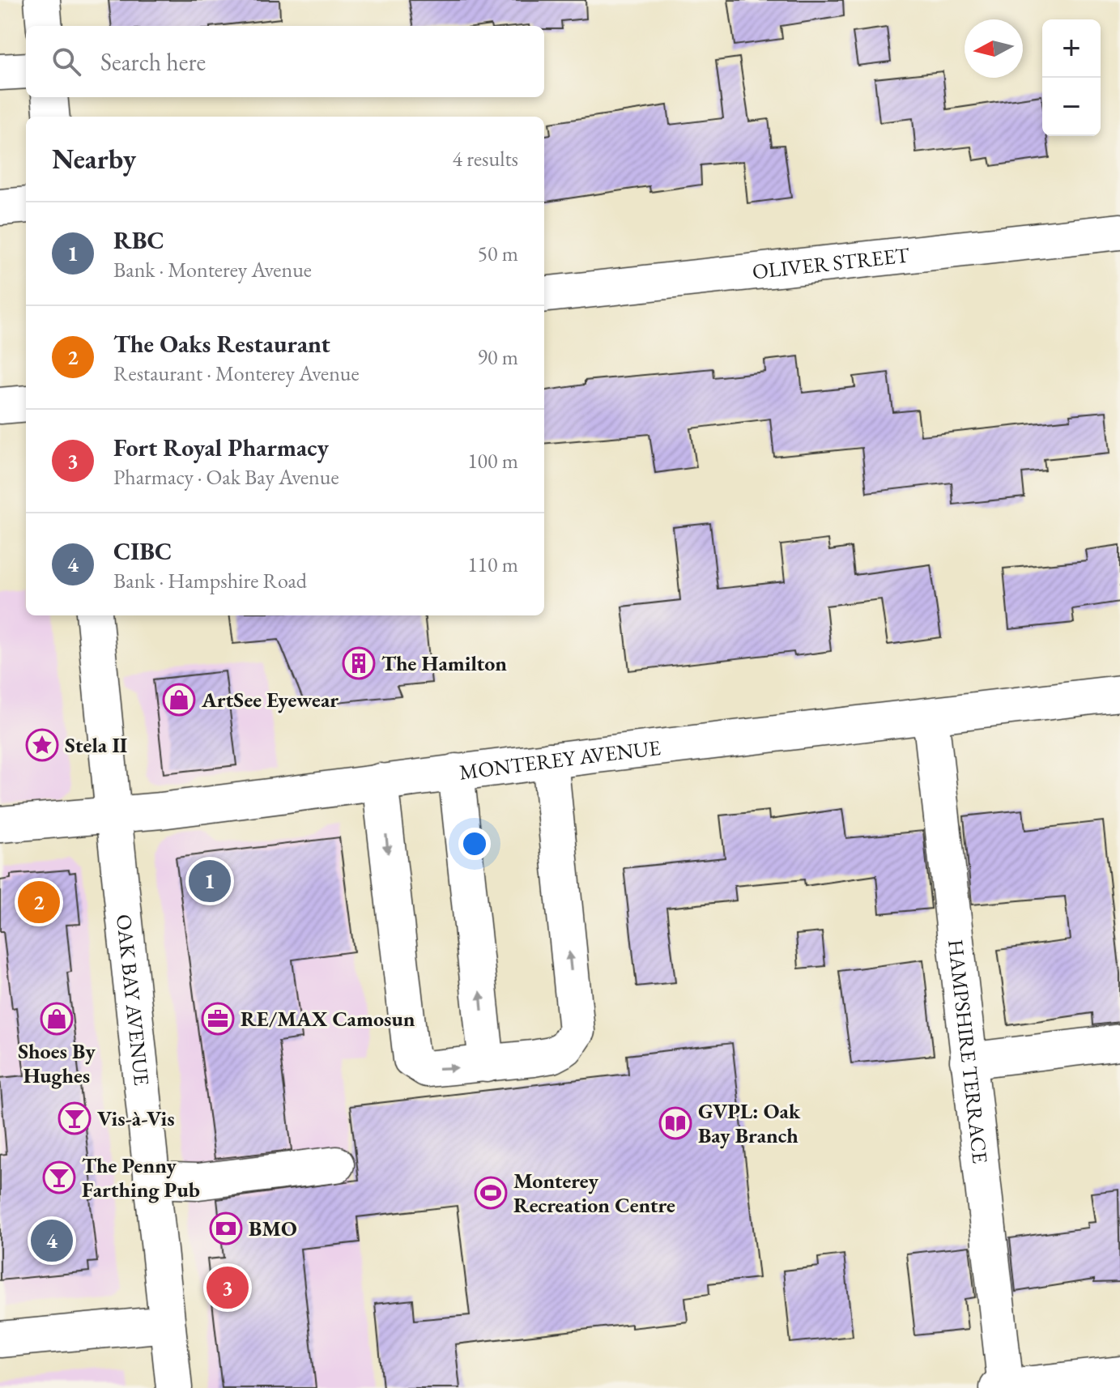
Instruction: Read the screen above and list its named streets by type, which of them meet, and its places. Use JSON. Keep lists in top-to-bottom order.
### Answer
{
  "streets": {
    "street": [
      "OLIVER STREET",
      "MONTEREY AVENUE",
      "OAK BAY AVENUE",
      "HAMPSHIRE TERRACE"
    ]
  },
  "crossings": [
    ["MONTEREY AVENUE", "OAK BAY AVENUE"],
    ["MONTEREY AVENUE", "HAMPSHIRE TERRACE"]
  ],
  "places": {
    "building": ["The Hamilton"],
    "shop": ["ArtSee Eyewear", "Shoes By Hughes"],
    "place": ["Stela II"],
    "office": ["RE/MAX Camosun"],
    "bar": ["Vis-à-Vis", "The Penny Farthing Pub"],
    "library": ["GVPL: Oak Bay Branch"],
    "sports": ["Monterey Recreation Centre"],
    "bank": ["BMO"]
  },
  "north": "left",
  "page": {
    "map_buttons": ["+", "−"],
    "search": "Search here",
    "heading": ["Nearby", "4 results"],
    "list": [
      {
        "mark": "1",
        "name": "RBC",
        "note": "Bank · Monterey Avenue",
        "value": "50 m"
      },
      {
        "mark": "2",
        "name": "The Oaks Restaurant",
        "note": "Restaurant · Monterey Avenue",
        "value": "90 m"
      },
      {
        "mark": "3",
        "name": "Fort Royal Pharmacy",
        "note": "Pharmacy · Oak Bay Avenue",
        "value": "100 m"
      },
      {
        "mark": "4",
        "name": "CIBC",
        "note": "Bank · Hampshire Road",
        "value": "110 m"
      }
    ],
    "pins": [
      "1",
      "2",
      "4",
      "3"
    ]
  }
}
